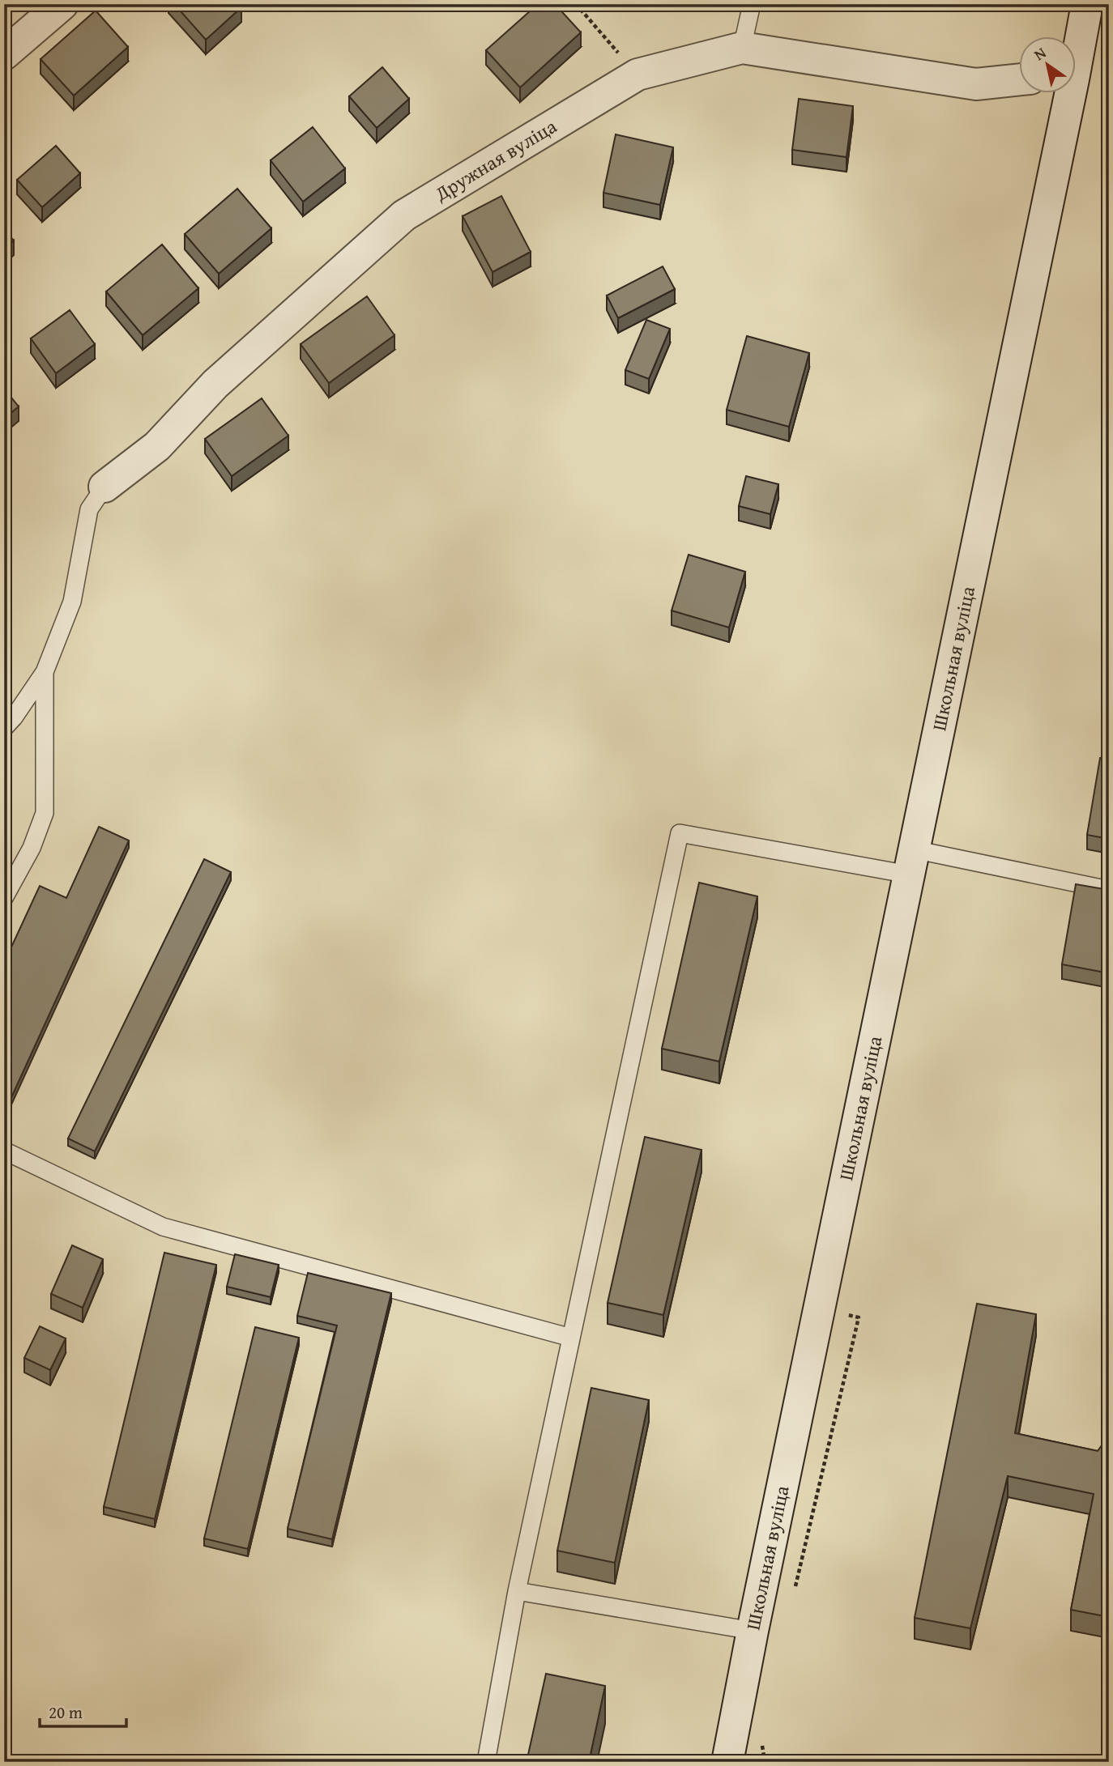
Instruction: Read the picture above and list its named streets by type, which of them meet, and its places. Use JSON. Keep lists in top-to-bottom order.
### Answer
{
  "streets": {
    "street": ["Дружная вуліца", "Школьная вуліца"]
  },
  "scale_bar": "20 m",
  "north": "top left"
}
